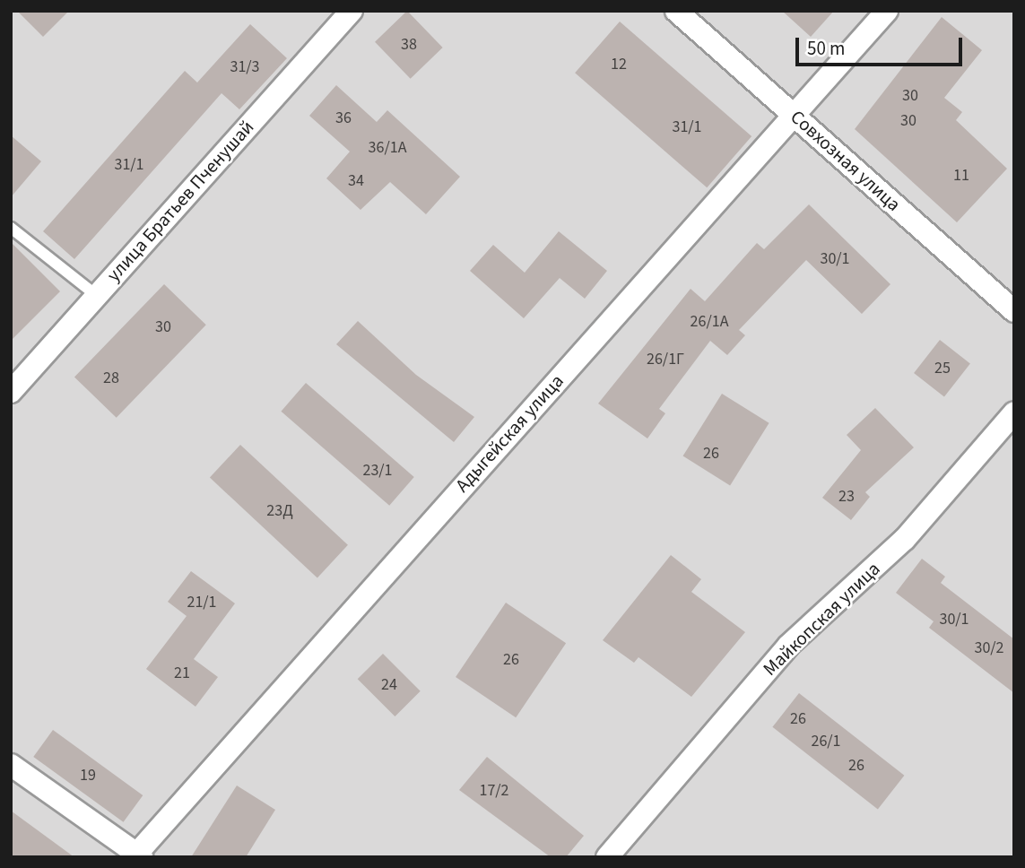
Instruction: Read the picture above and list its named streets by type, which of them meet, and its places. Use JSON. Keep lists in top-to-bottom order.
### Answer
{
  "streets": {
    "street": [
      "Совхозная улица",
      "улица Братьев Пченушай",
      "Адыгейская улица",
      "Майкопская улица"
    ]
  },
  "crossings": [
    ["Совхозная улица", "Адыгейская улица"]
  ],
  "house_numbers": [
    "38",
    "12",
    "31/3",
    "30",
    "36",
    "30",
    "31/1",
    "36/1А",
    "31/1",
    "11",
    "34",
    "30/1",
    "26/1А",
    "30",
    "26/1Г",
    "25",
    "28",
    "26",
    "23/1",
    "23",
    "23Д",
    "21/1",
    "30/1",
    "30/2",
    "26",
    "21",
    "24",
    "26",
    "26/1",
    "26",
    "19",
    "17/2"
  ],
  "scale_bar": "50 m"
}
